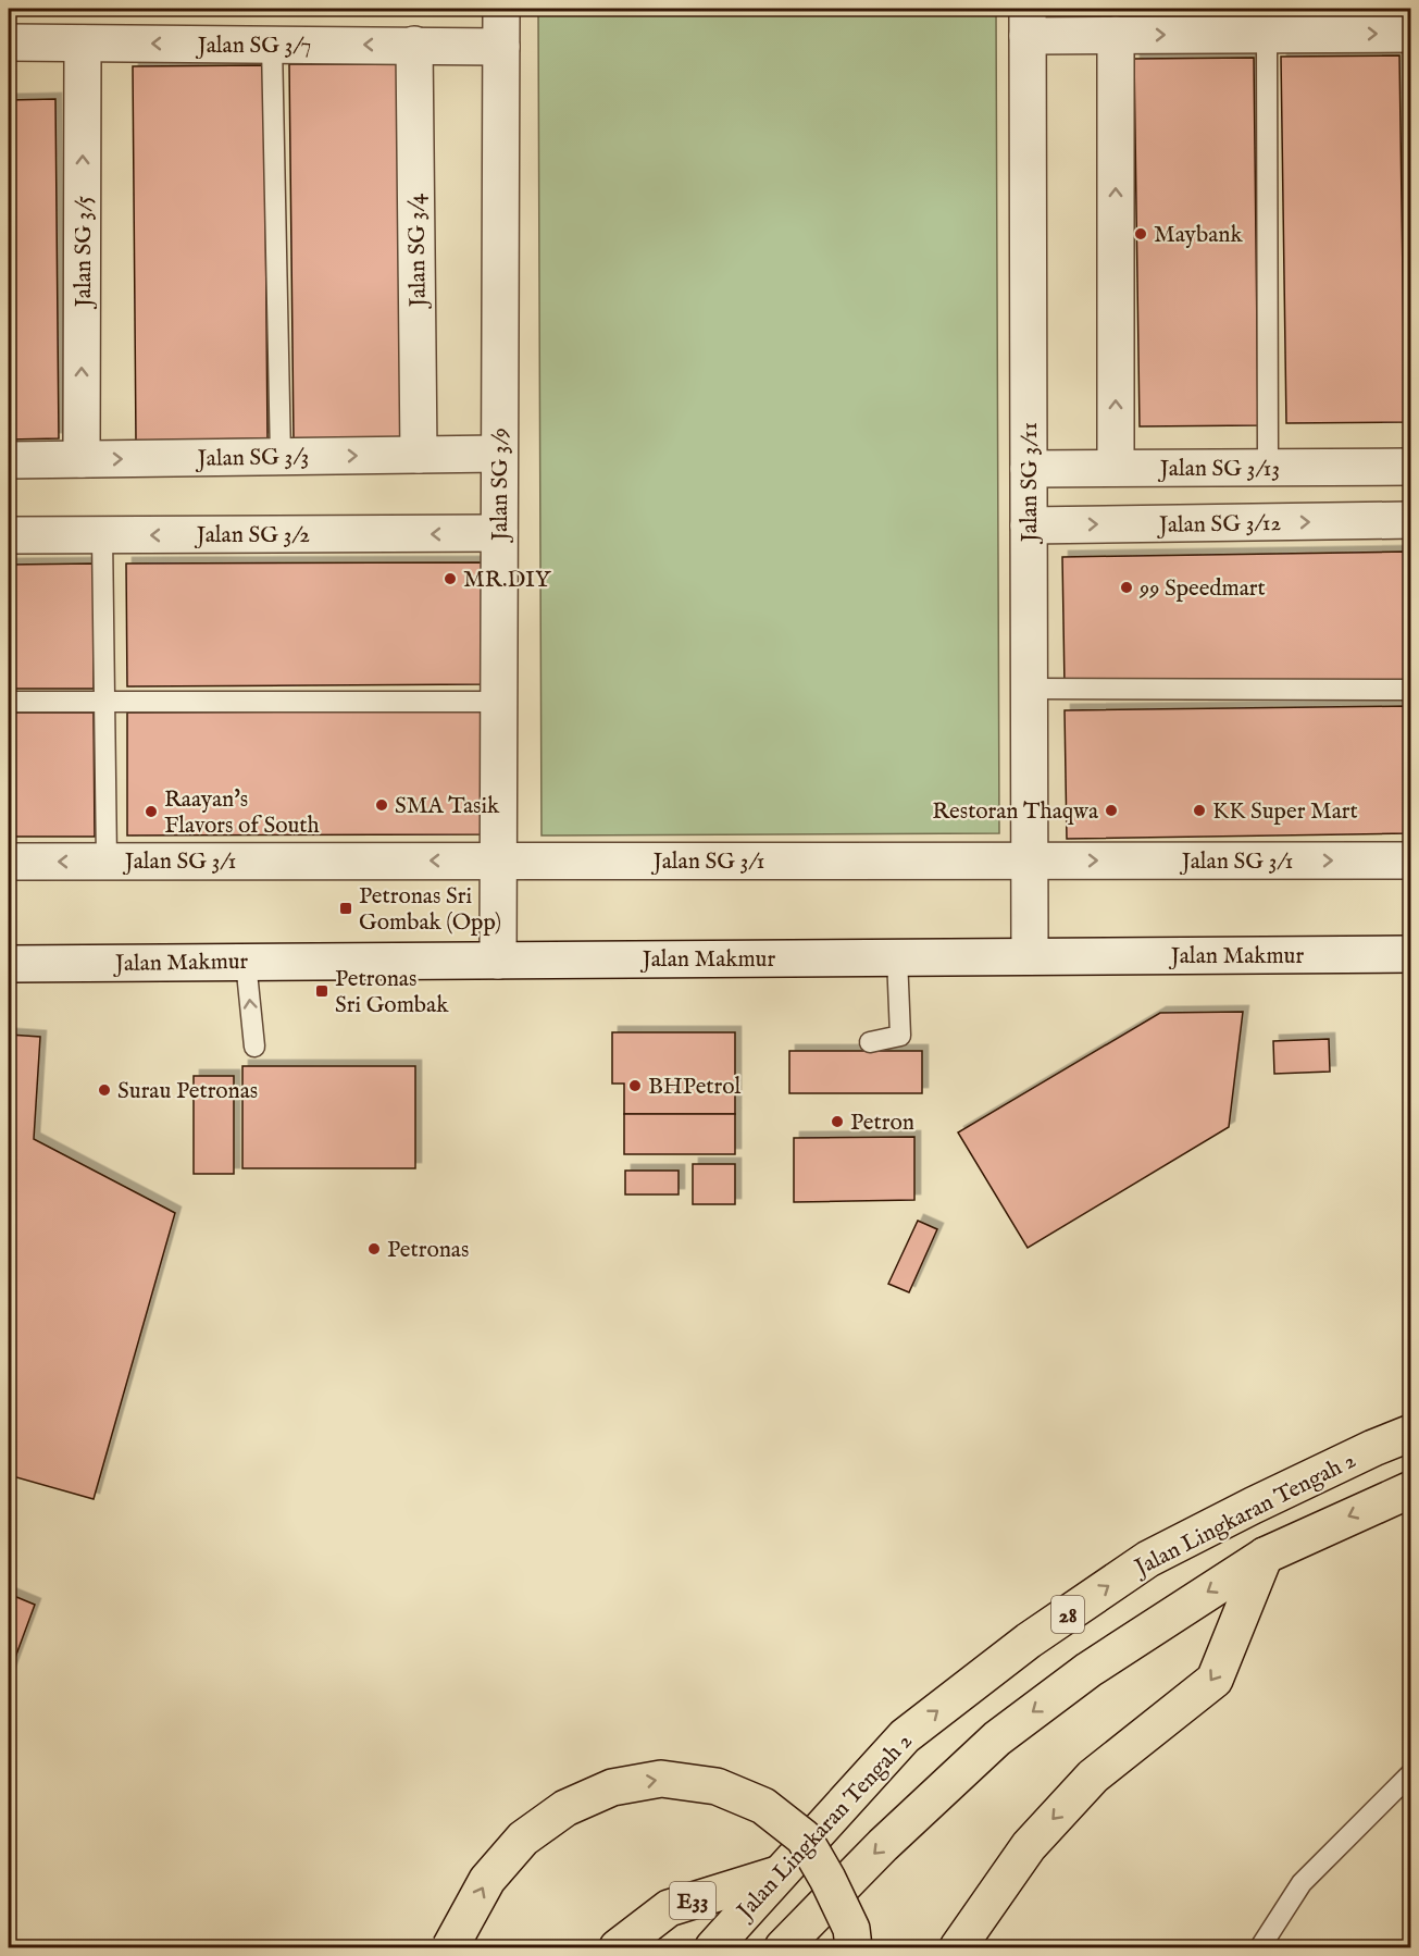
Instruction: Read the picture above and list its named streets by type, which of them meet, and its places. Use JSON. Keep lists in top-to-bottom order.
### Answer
{
  "streets": {
    "highway": ["Jalan Lingkaran Tengah 2", "28", "E33"],
    "street": [
      "Jalan SG 3/7",
      "Jalan SG 3/4",
      "Jalan SG 3/5",
      "Jalan SG 3/3",
      "Jalan SG 3/13",
      "Jalan SG 3/11",
      "Jalan SG 3/9",
      "Jalan SG 3/12",
      "Jalan SG 3/2",
      "Jalan SG 3/1",
      "Jalan Makmur"
    ]
  },
  "crossings": [
    ["Jalan SG 3/7", "Jalan SG 3/4"],
    ["Jalan SG 3/7", "Jalan SG 3/5"],
    ["Jalan SG 3/7", "Jalan SG 3/9"],
    ["Jalan SG 3/4", "Jalan SG 3/3"],
    ["Jalan SG 3/5", "Jalan SG 3/3"],
    ["Jalan SG 3/3", "Jalan SG 3/9"],
    ["Jalan SG 3/13", "Jalan SG 3/11"],
    ["Jalan SG 3/11", "Jalan SG 3/12"],
    ["Jalan SG 3/11", "Jalan SG 3/1"],
    ["Jalan SG 3/11", "Jalan Makmur"],
    ["Jalan SG 3/9", "Jalan SG 3/2"],
    ["Jalan SG 3/9", "Jalan SG 3/1"],
    ["Jalan SG 3/9", "Jalan Makmur"],
    ["Jalan Lingkaran Tengah 2", "E33"]
  ],
  "one_way": [
    "Jalan SG 3/7",
    "Jalan SG 3/5",
    "Jalan SG 3/3",
    "Jalan SG 3/12",
    "Jalan SG 3/2"
  ],
  "places": {
    "other": [
      "Maybank",
      "MR.DIY",
      "99 Speedmart",
      "SMA Tasik",
      "Restoran Thaqwa",
      "KK Super Mart",
      "Raayan's Flavors of South",
      "BHPetrol",
      "Surau Petronas",
      "Petron",
      "Petronas"
    ],
    "transit": ["Petronas Sri Gombak (Opp)", "Petronas Sri Gombak"]
  }
}
